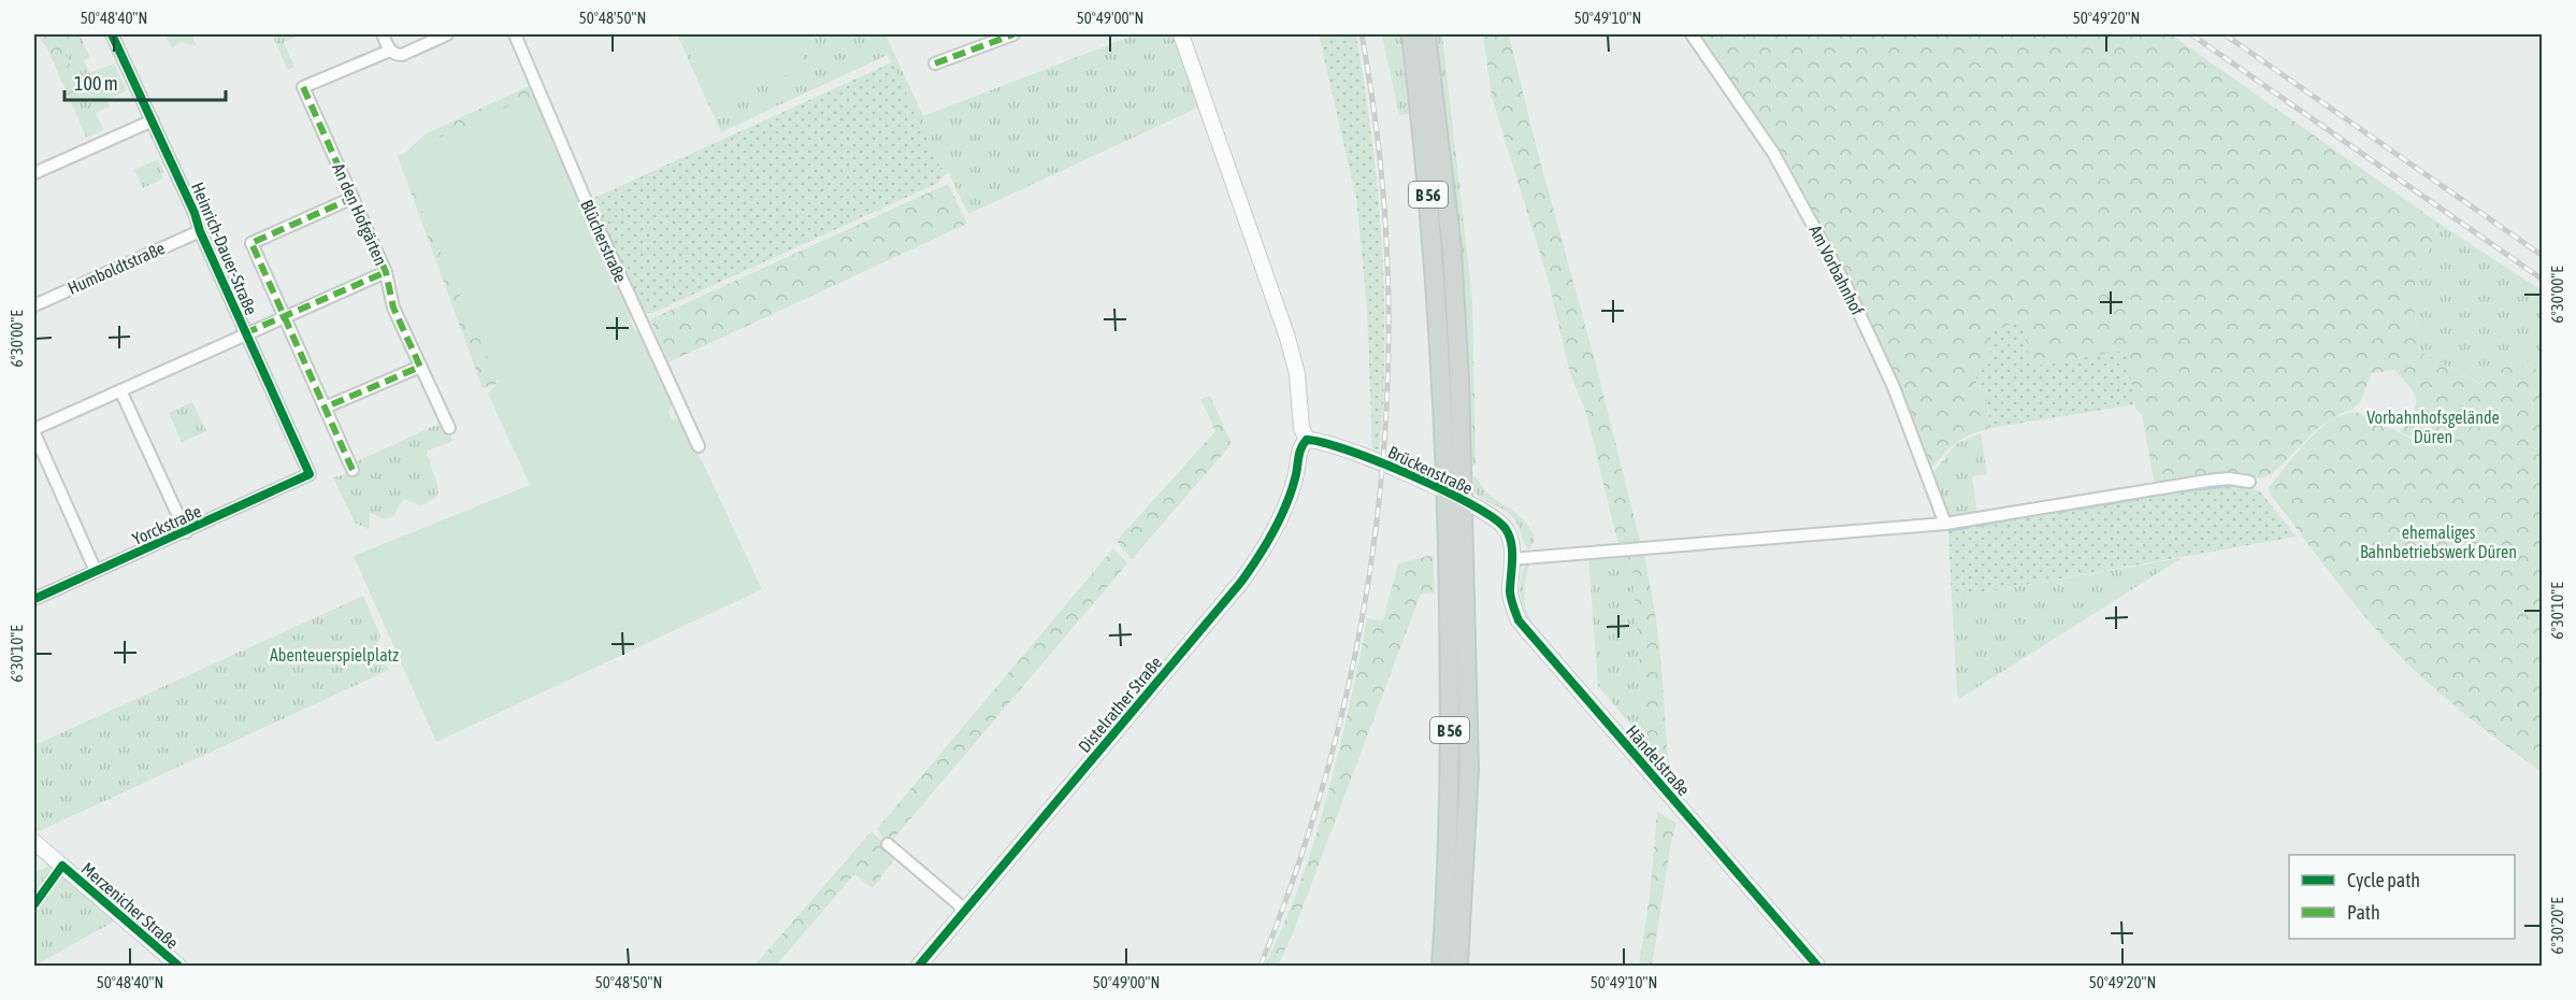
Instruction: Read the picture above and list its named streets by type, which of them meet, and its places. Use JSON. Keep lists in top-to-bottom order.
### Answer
{
  "streets": {
    "main road": ["B 56"],
    "street": [
      "An den Hofgärten",
      "Blücherstraße",
      "Heinrich-Dauer-Straße",
      "Humboldtstraße",
      "Am Vorbahnhof",
      "Brückenstraße",
      "Yorckstraße",
      "Distelrather Straße",
      "Händelstraße",
      "Merzenicher Straße"
    ]
  },
  "crossings": [
    ["B 56", "Brückenstraße"],
    ["Heinrich-Dauer-Straße", "Humboldtstraße"],
    ["Heinrich-Dauer-Straße", "Yorckstraße"],
    ["Brückenstraße", "Distelrather Straße"],
    ["Brückenstraße", "Händelstraße"]
  ],
  "parks": ["Vorbahnhofsgelände Düren", "ehemaliges Bahnbetriebswerk Düren", "Abenteuerspielplatz"],
  "legend": ["Cycle path", "Path"],
  "scale_bar": "100 m",
  "coordinates": [
    "50°48'40\"N",
    "50°48'50\"N",
    "50°49'00\"N",
    "50°49'10\"N",
    "50°49'20\"N",
    "6°30'00\"E",
    "6°30'10\"E",
    "6°30'20\"E"
  ]
}
